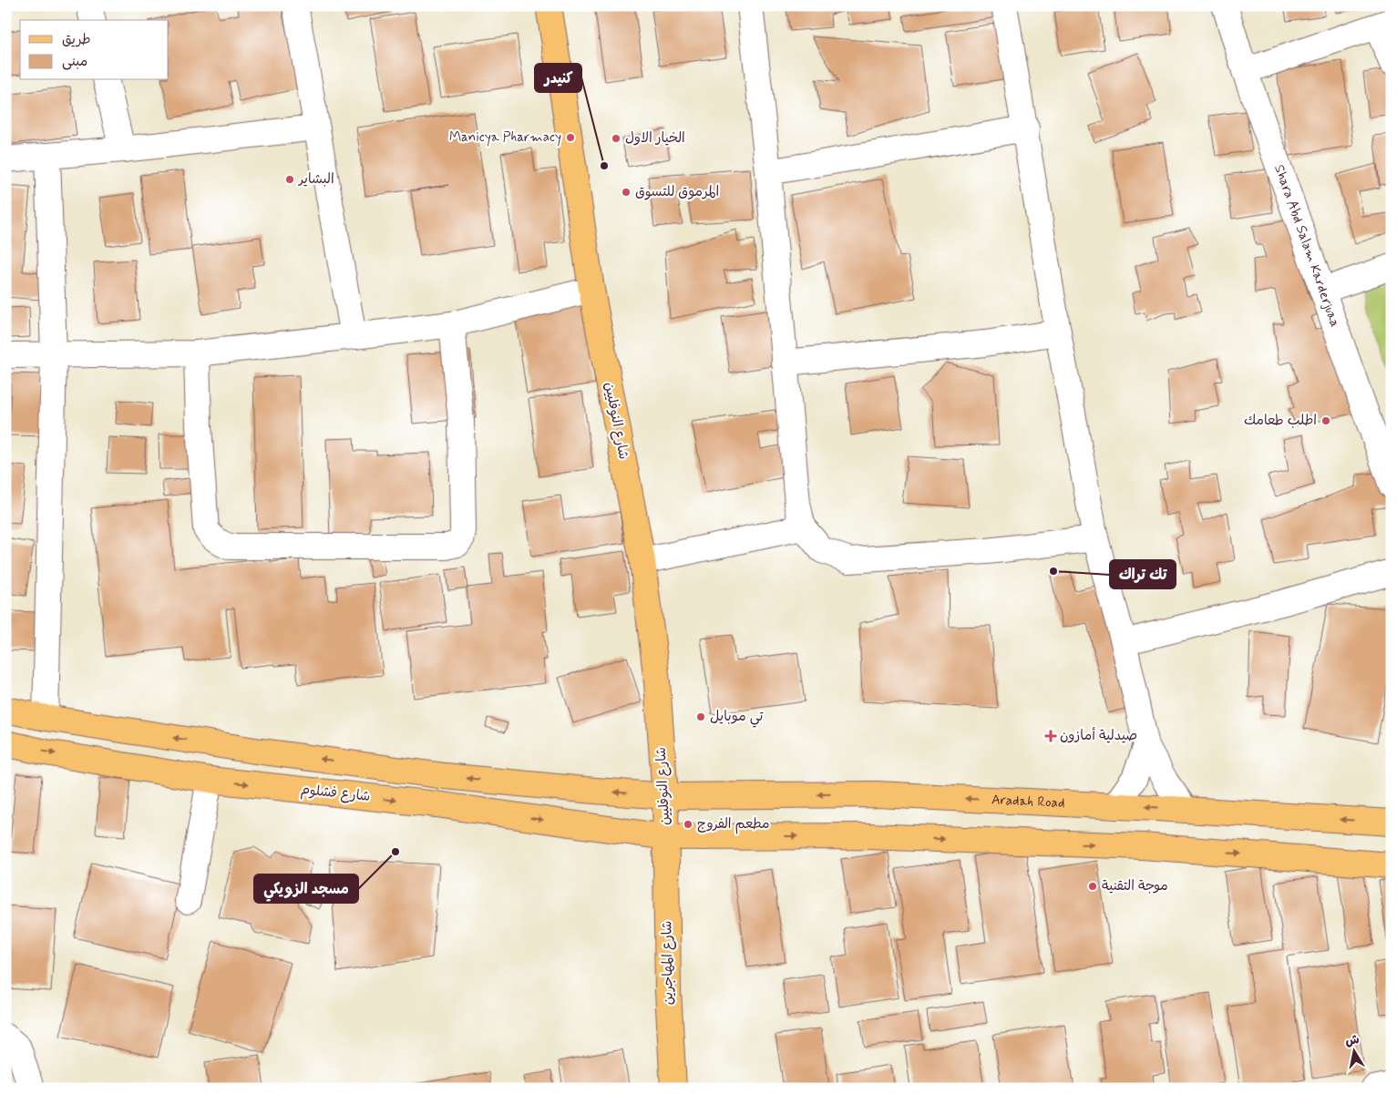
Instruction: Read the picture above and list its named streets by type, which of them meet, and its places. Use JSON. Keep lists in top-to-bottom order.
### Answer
{
  "streets": {
    "main road": [
      "شارع النوفليين",
      "شارع فشلوم",
      "Aradah Road",
      "شارع المهاجرين"
    ],
    "street": ["Shara Abd Salam Karderjuaa"]
  },
  "crossings": [
    ["شارع النوفليين", "شارع فشلوم"],
    ["شارع النوفليين", "Aradah Road"],
    ["شارع النوفليين", "شارع المهاجرين"],
    ["شارع فشلوم", "شارع المهاجرين"]
  ],
  "places": {
    "other": [
      "Manicya Pharmacy",
      "الخيار الاول",
      "كنيدر",
      "البشاير",
      "المرموق للتسوق",
      "اطلب طعامك",
      "تك تراك",
      "تي موبايل",
      "مطعم الفروج",
      "مسجد الزويكي",
      "موجة التقنية"
    ],
    "health": ["صيدلية أمازون"]
  },
  "legend": ["طريق", "مبنى"],
  "north": "top"
}
